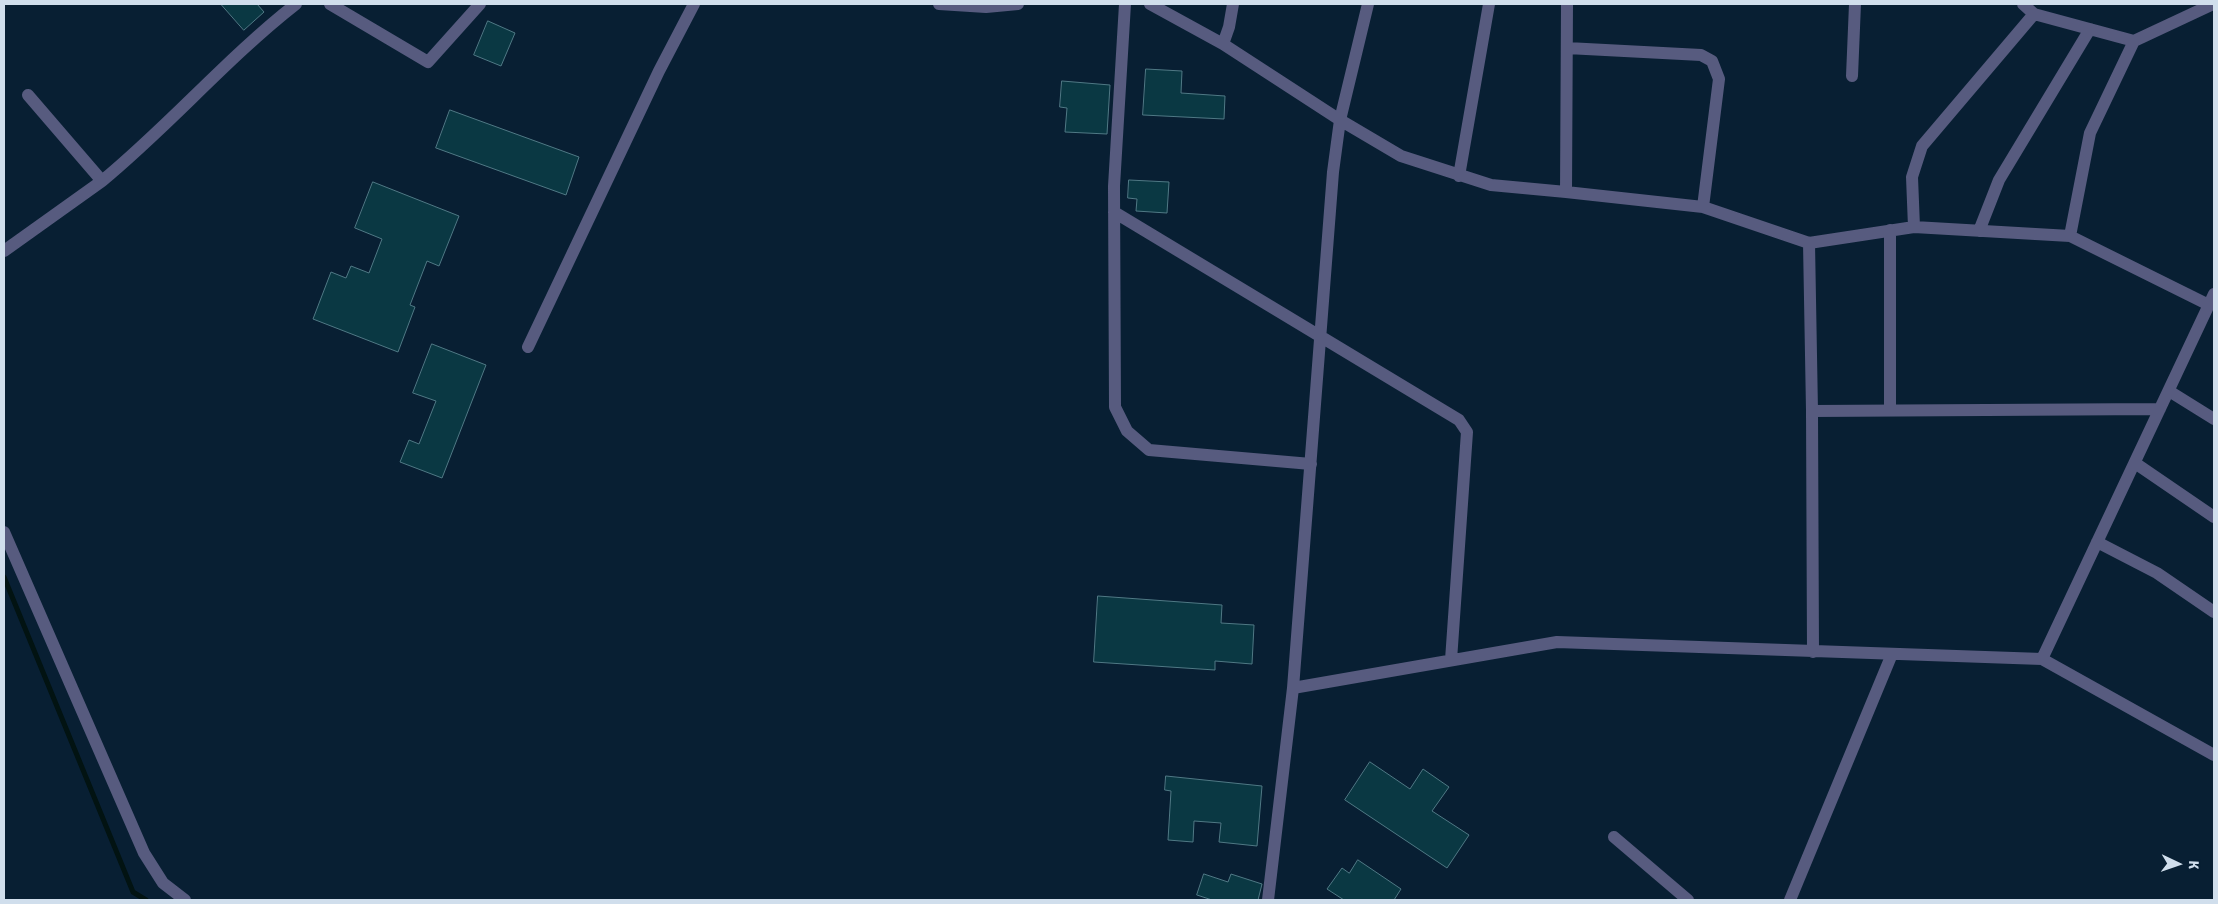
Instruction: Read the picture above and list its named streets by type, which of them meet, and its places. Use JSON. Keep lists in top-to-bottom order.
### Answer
{
  "north": "right"
}
